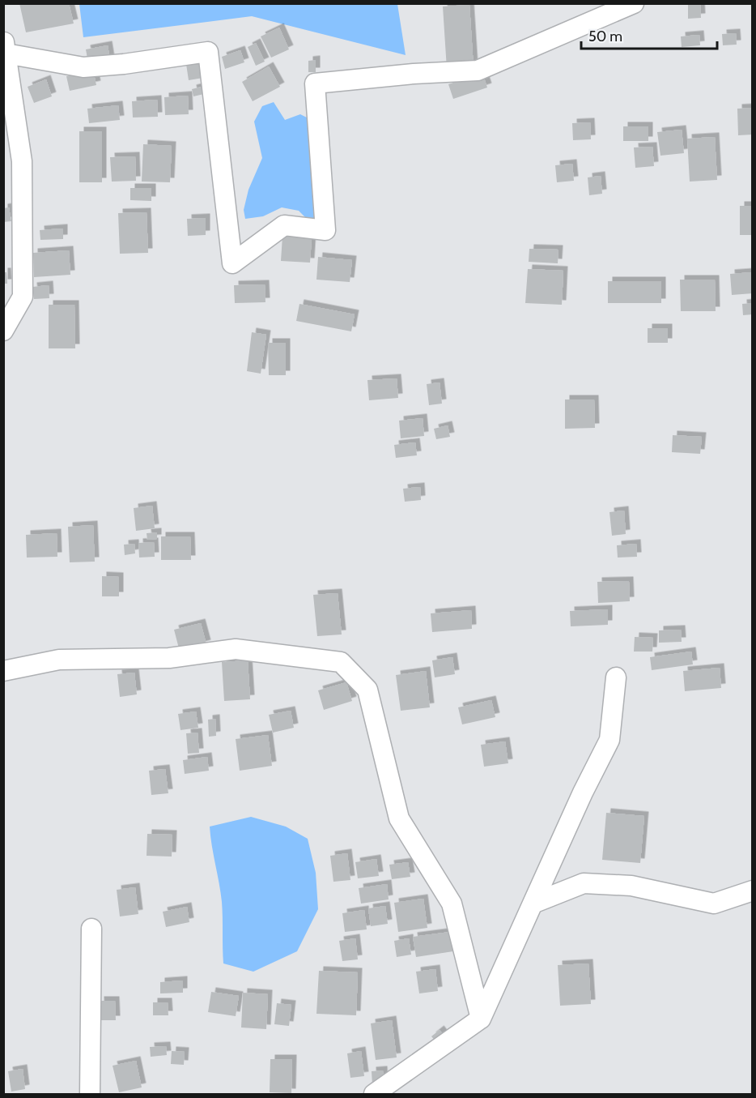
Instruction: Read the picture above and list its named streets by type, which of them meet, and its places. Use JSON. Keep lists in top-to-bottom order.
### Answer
{
  "scale_bar": "50 m"
}
